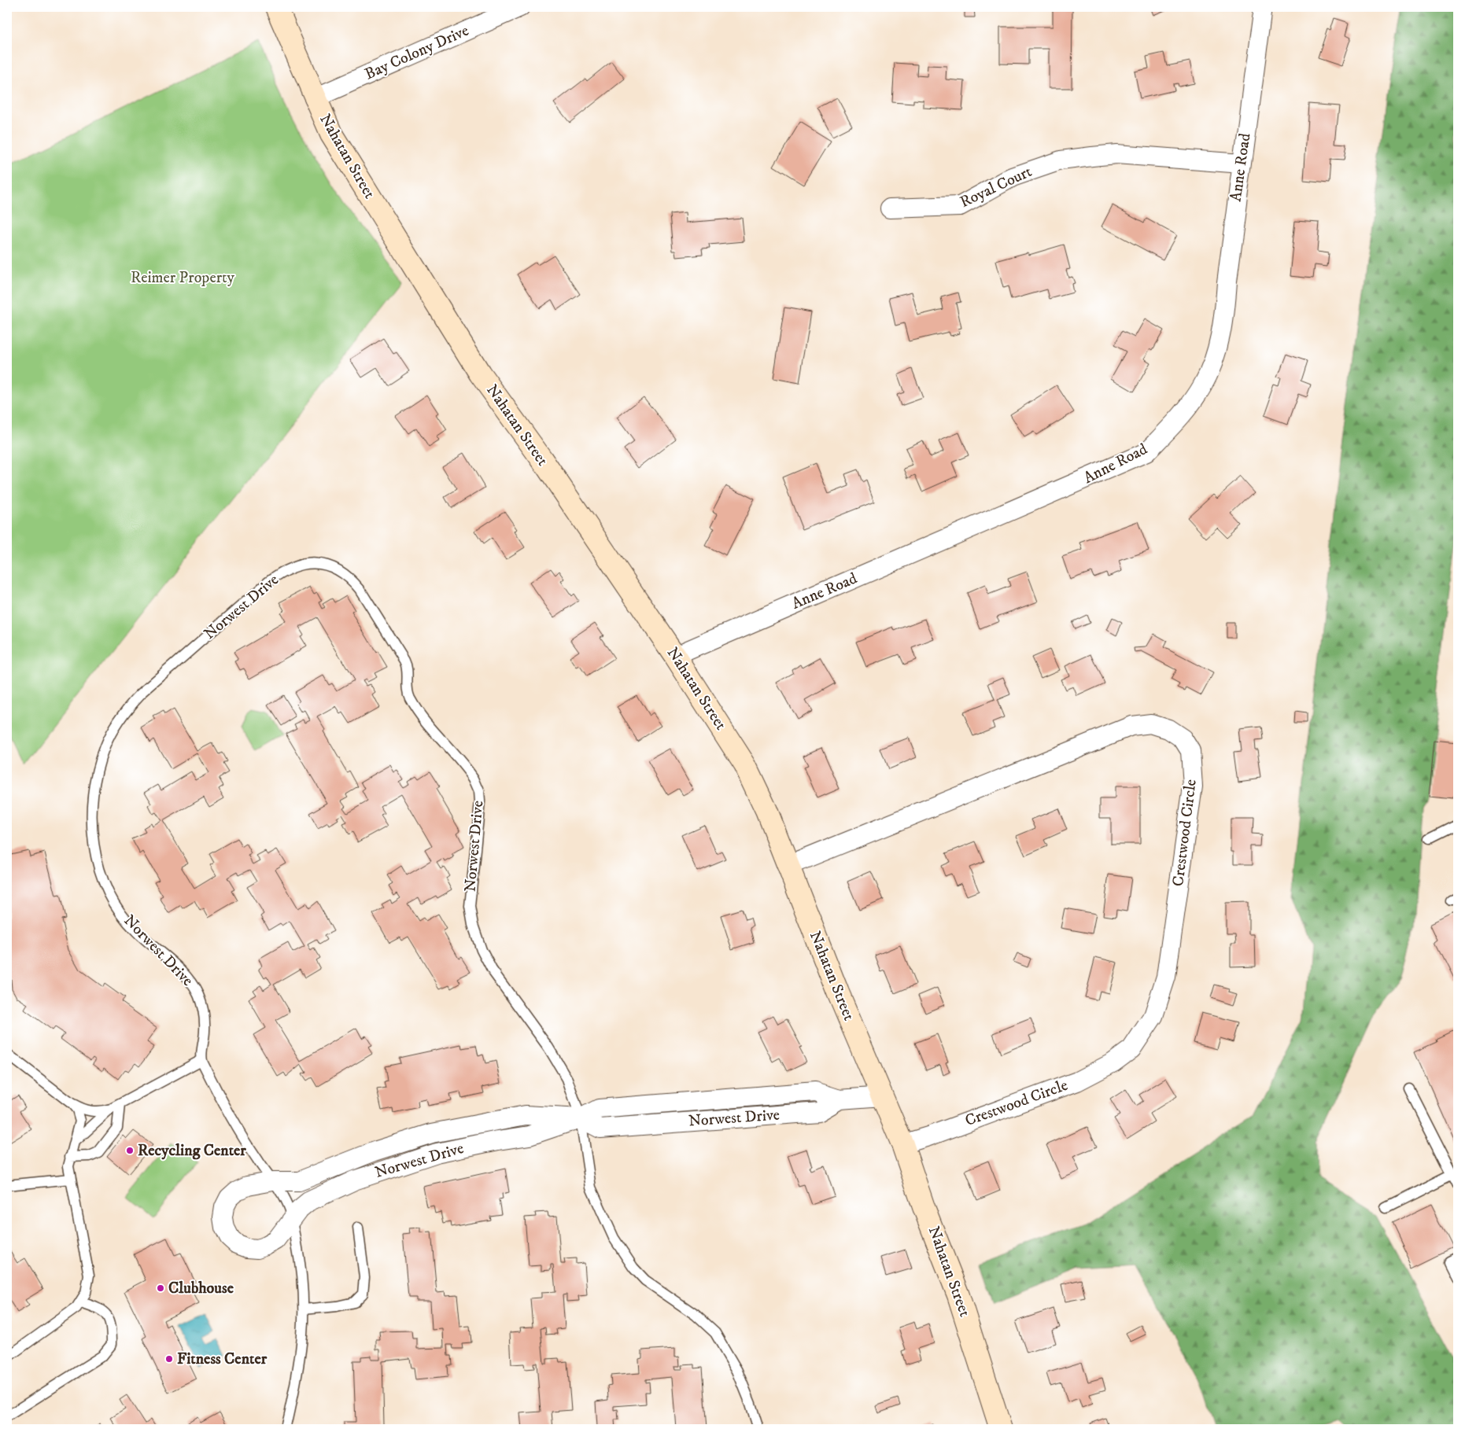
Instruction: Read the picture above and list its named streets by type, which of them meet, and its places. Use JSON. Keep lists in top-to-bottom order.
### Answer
{
  "streets": {
    "main road": ["Nahatan Street"],
    "street": [
      "Bay Colony Drive",
      "Anne Road",
      "Royal Court",
      "Norwest Drive",
      "Crestwood Circle"
    ]
  },
  "crossings": [
    ["Bay Colony Drive", "Nahatan Street"],
    ["Nahatan Street", "Anne Road"],
    ["Nahatan Street", "Norwest Drive"],
    ["Nahatan Street", "Crestwood Circle"],
    ["Anne Road", "Royal Court"]
  ],
  "parks": ["Reimer Property"],
  "places": ["Recycling Center", "Clubhouse", "Fitness Center"]
}
